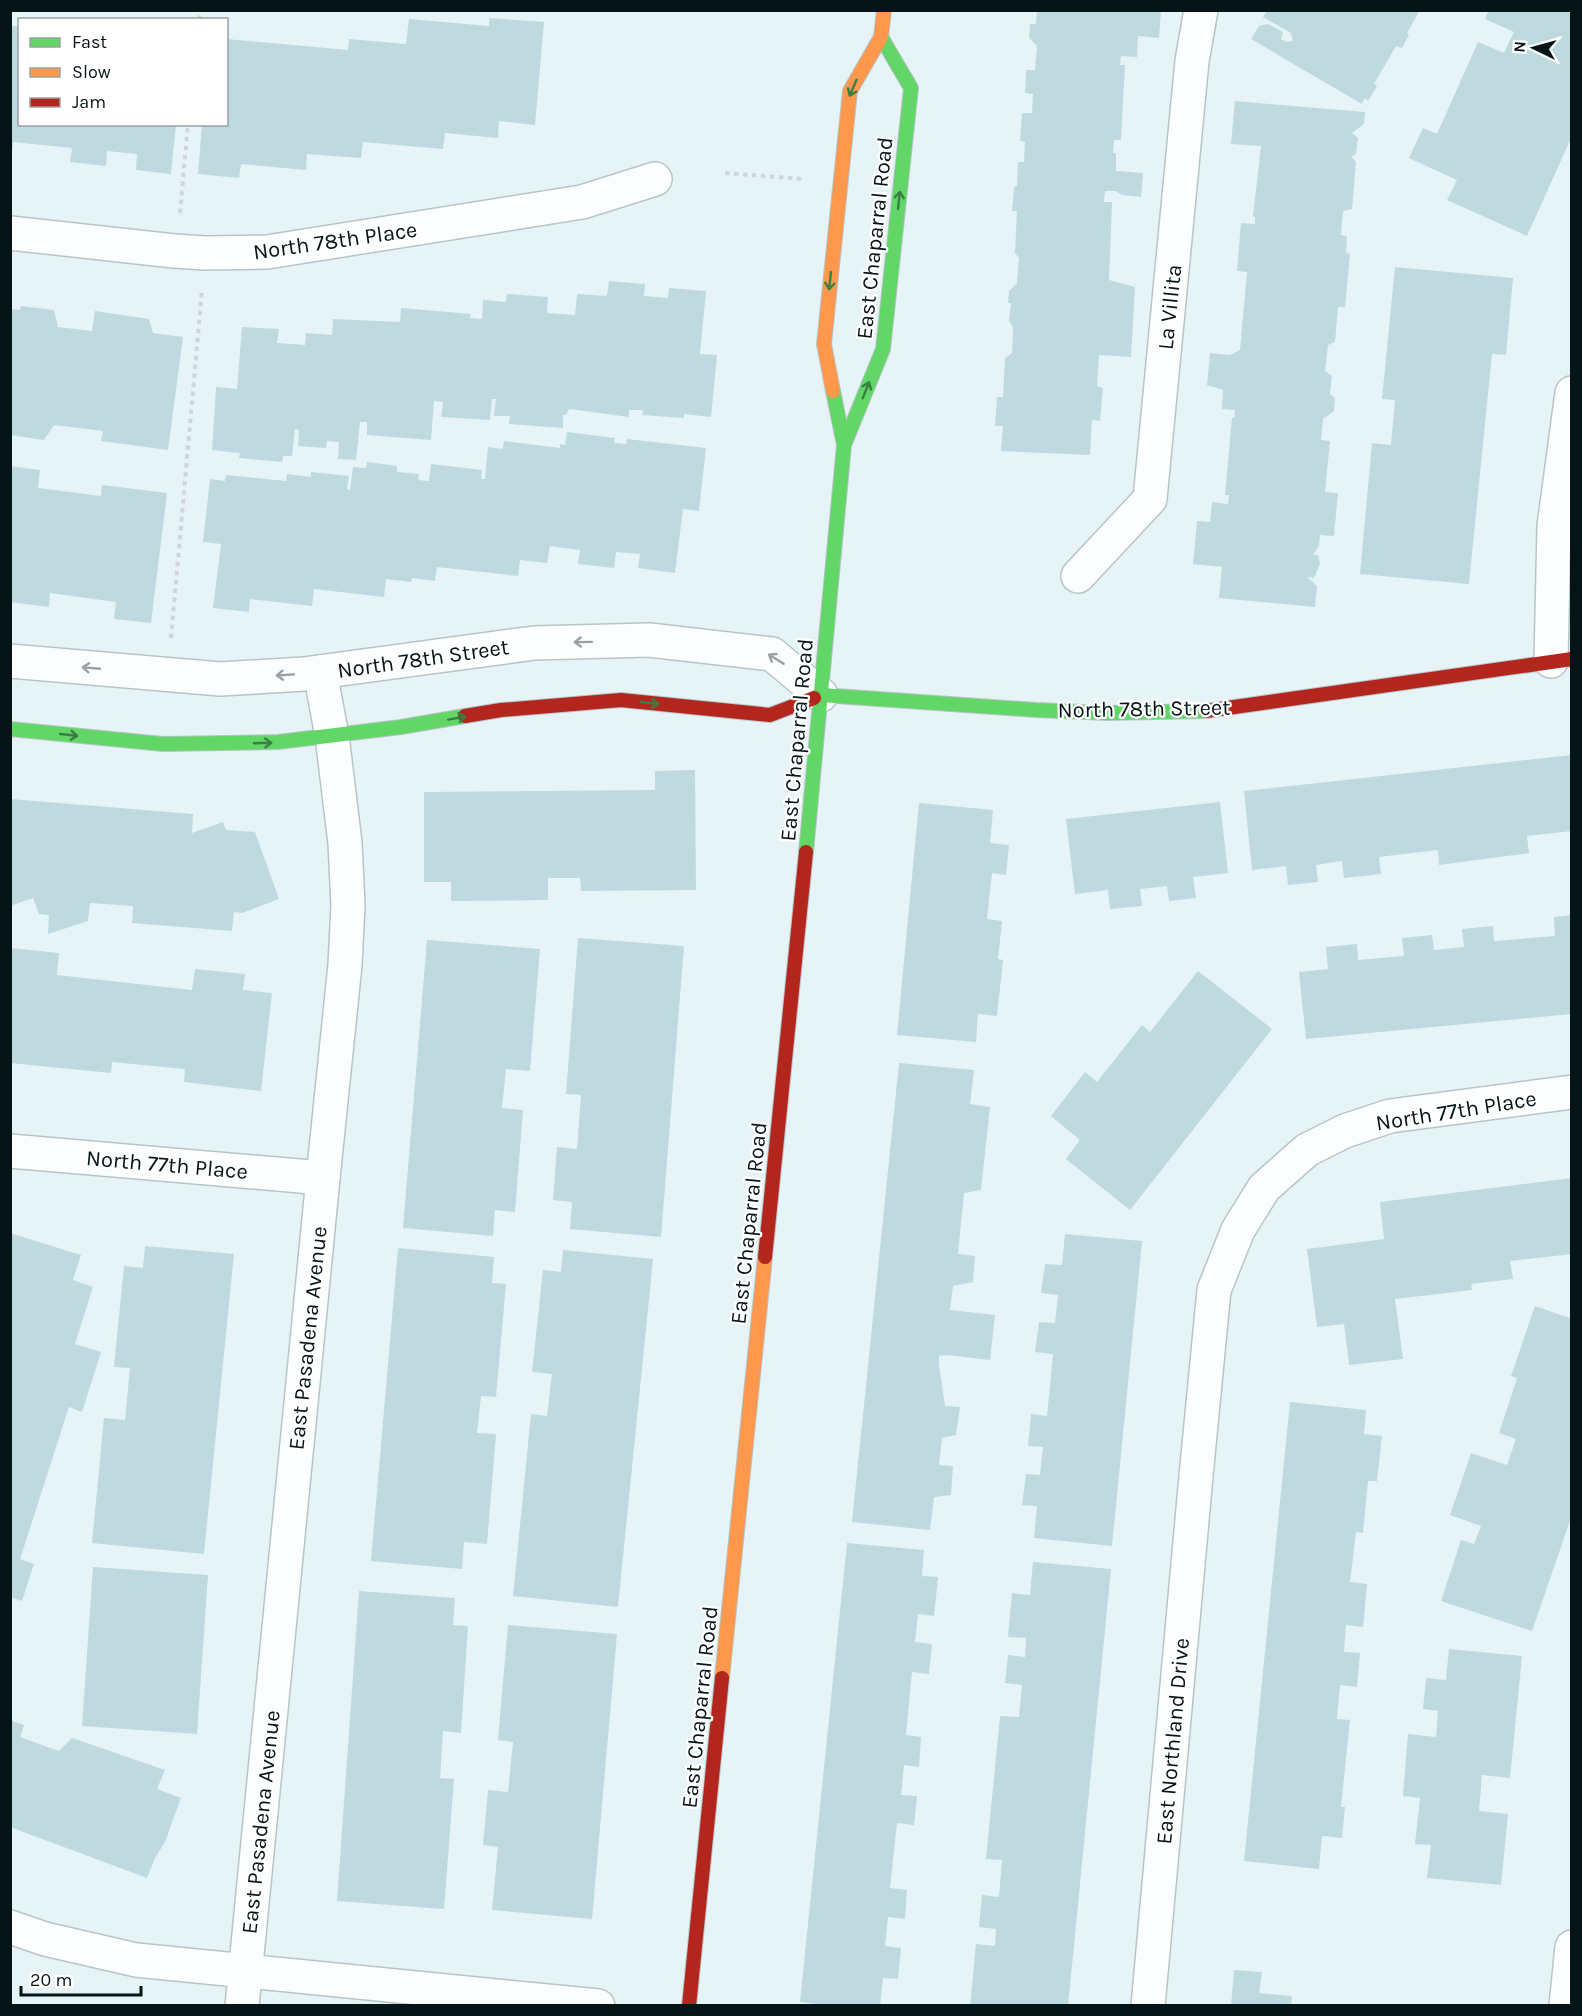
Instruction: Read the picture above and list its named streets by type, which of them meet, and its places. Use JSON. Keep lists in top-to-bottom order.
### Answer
{
  "streets": {
    "main road": ["East Chaparral Road", "North 78th Street"],
    "street": [
      "North 78th Place",
      "La Villita",
      "North 77th Place",
      "East Pasadena Avenue",
      "East Northland Drive"
    ]
  },
  "crossings": [
    ["East Chaparral Road", "North 78th Street"],
    ["North 78th Street", "East Pasadena Avenue"],
    ["North 77th Place", "East Pasadena Avenue"],
    ["North 77th Place", "East Northland Drive"]
  ],
  "legend": ["Fast", "Slow", "Jam"],
  "scale_bar": "20 m",
  "north": "left"
}
